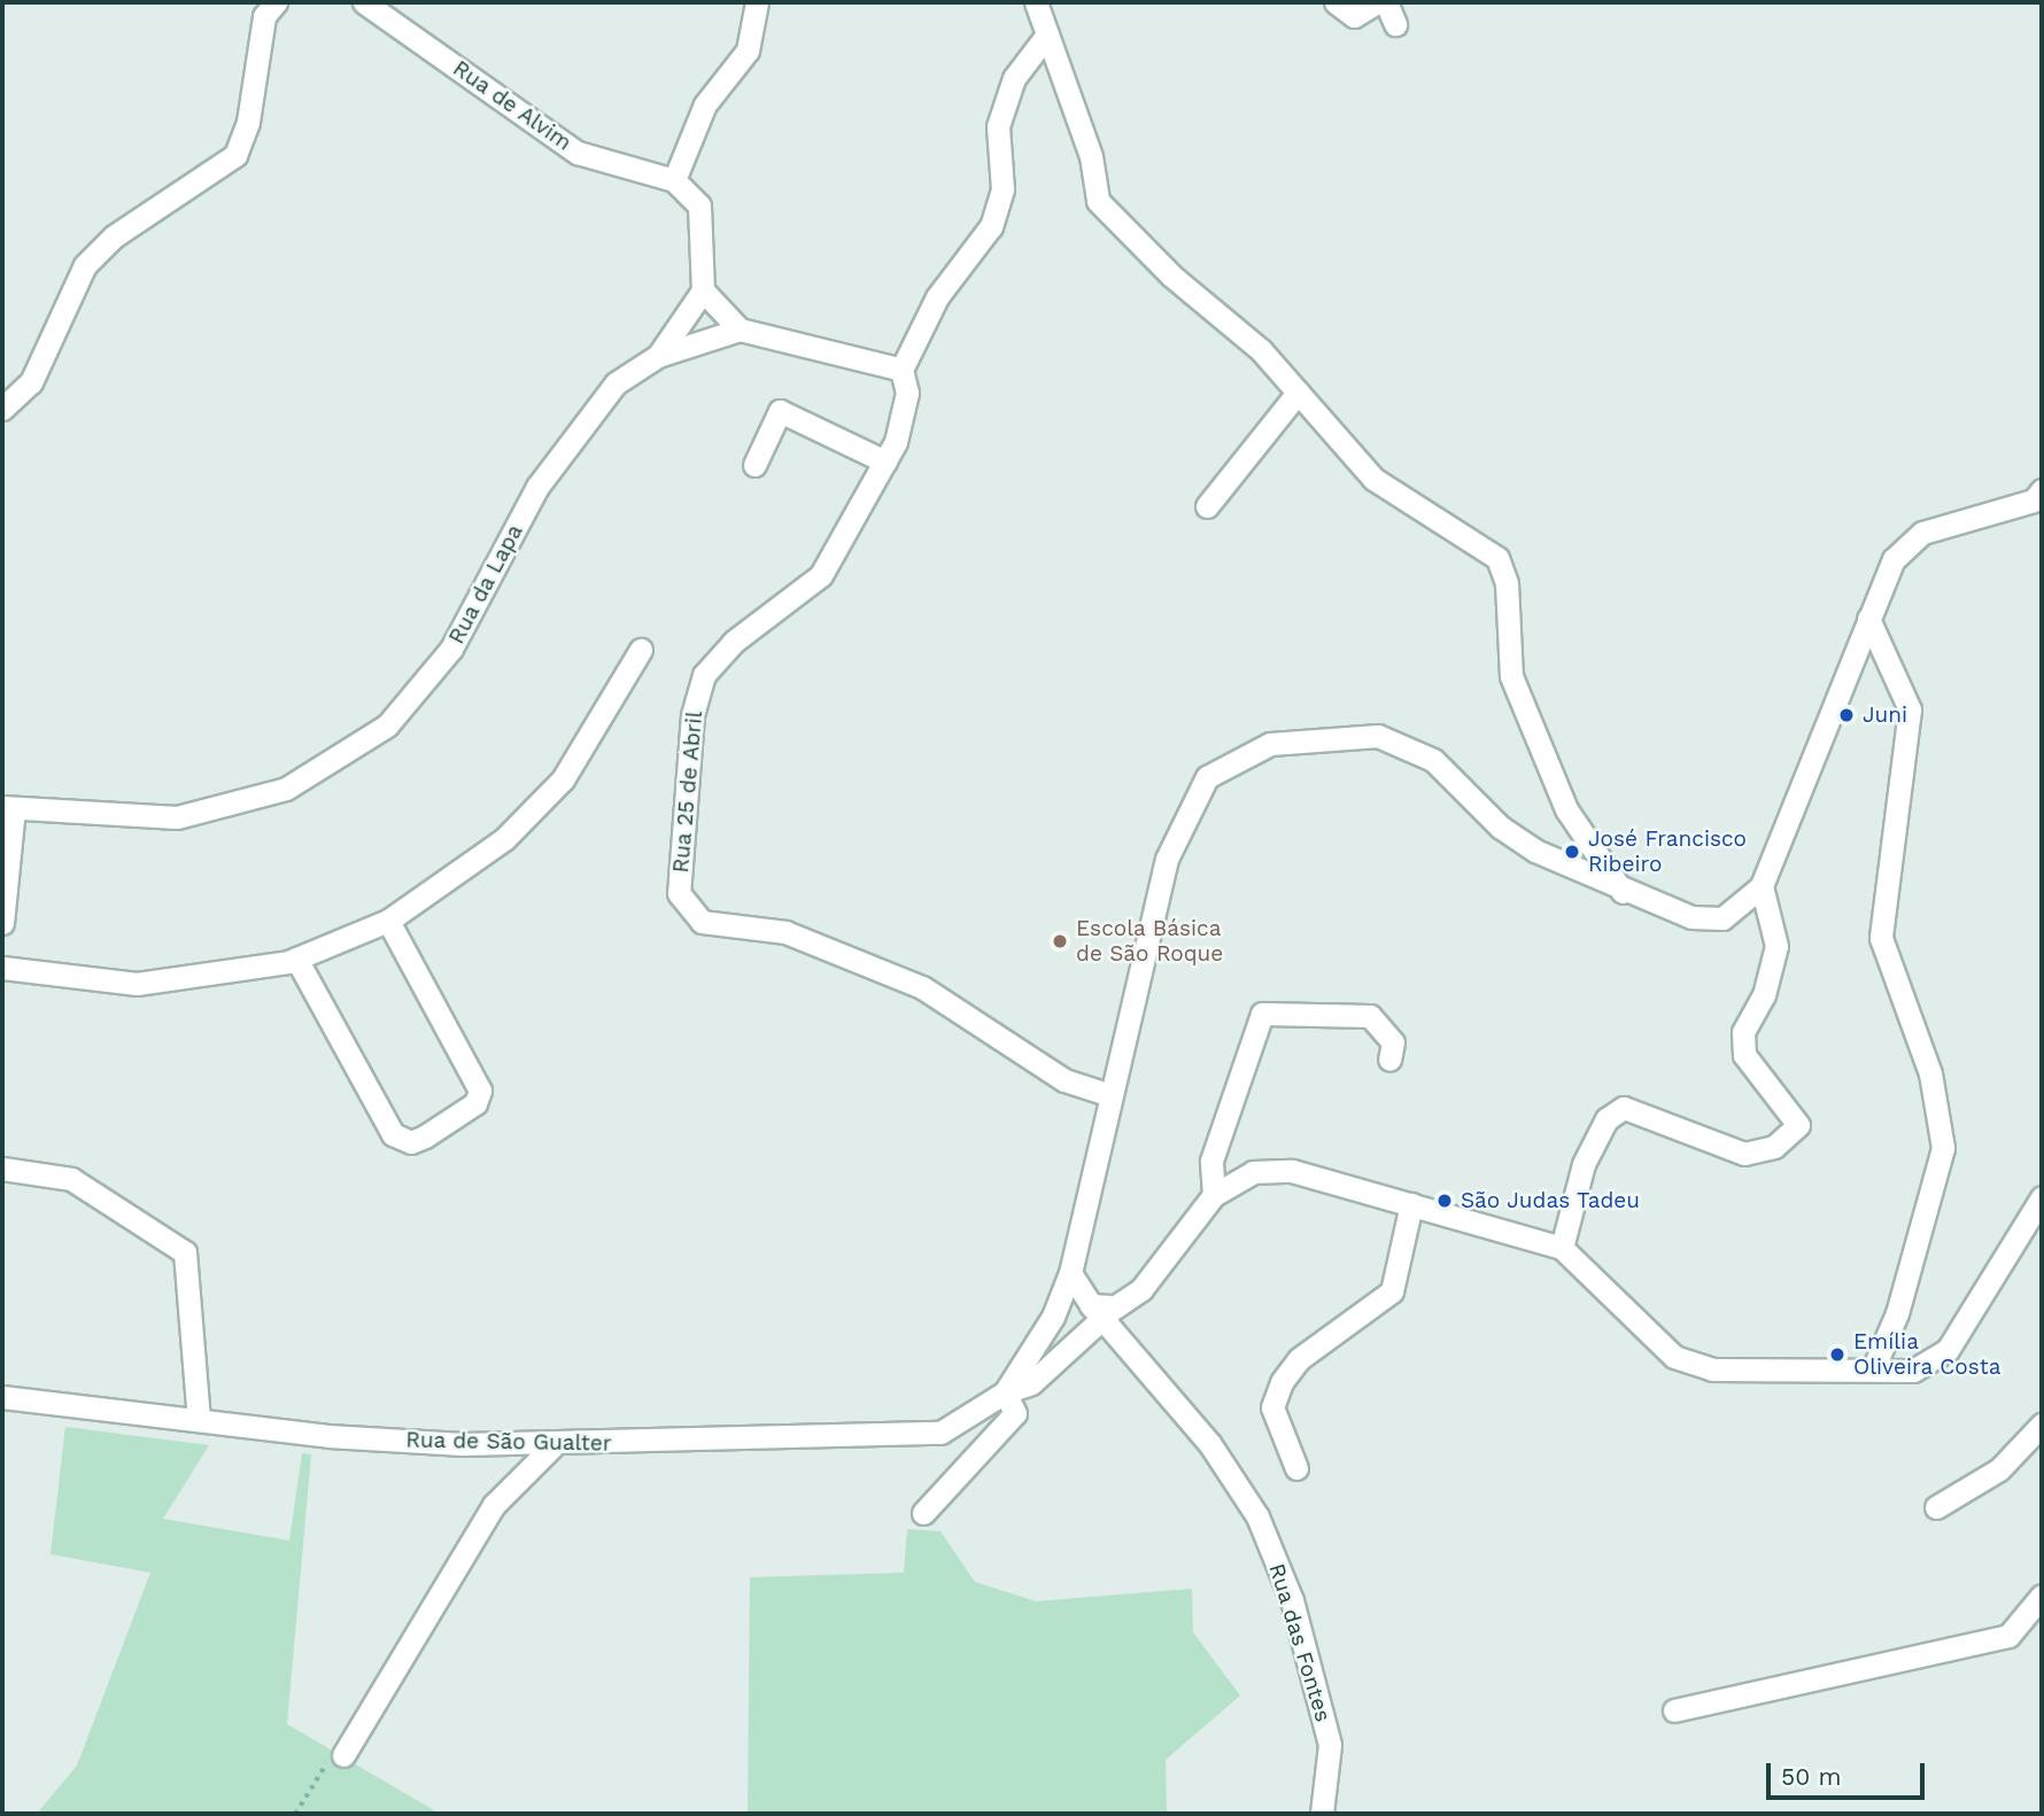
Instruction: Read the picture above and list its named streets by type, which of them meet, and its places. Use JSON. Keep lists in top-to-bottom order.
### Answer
{
  "streets": {
    "street": [
      "Rua de Alvim",
      "Rua da Lapa",
      "Rua 25 de Abril",
      "Rua de São Gualter",
      "Rua das Fontes"
    ]
  },
  "crossings": [
    ["Rua 25 de Abril", "Rua das Fontes"],
    ["Rua de São Gualter", "Rua das Fontes"]
  ],
  "places": [
    "Juni",
    "José Francisco Ribeiro",
    "Escola Básica de São Roque",
    "São Judas Tadeu",
    "Emília Oliveira Costa"
  ],
  "scale_bar": "50 m"
}
